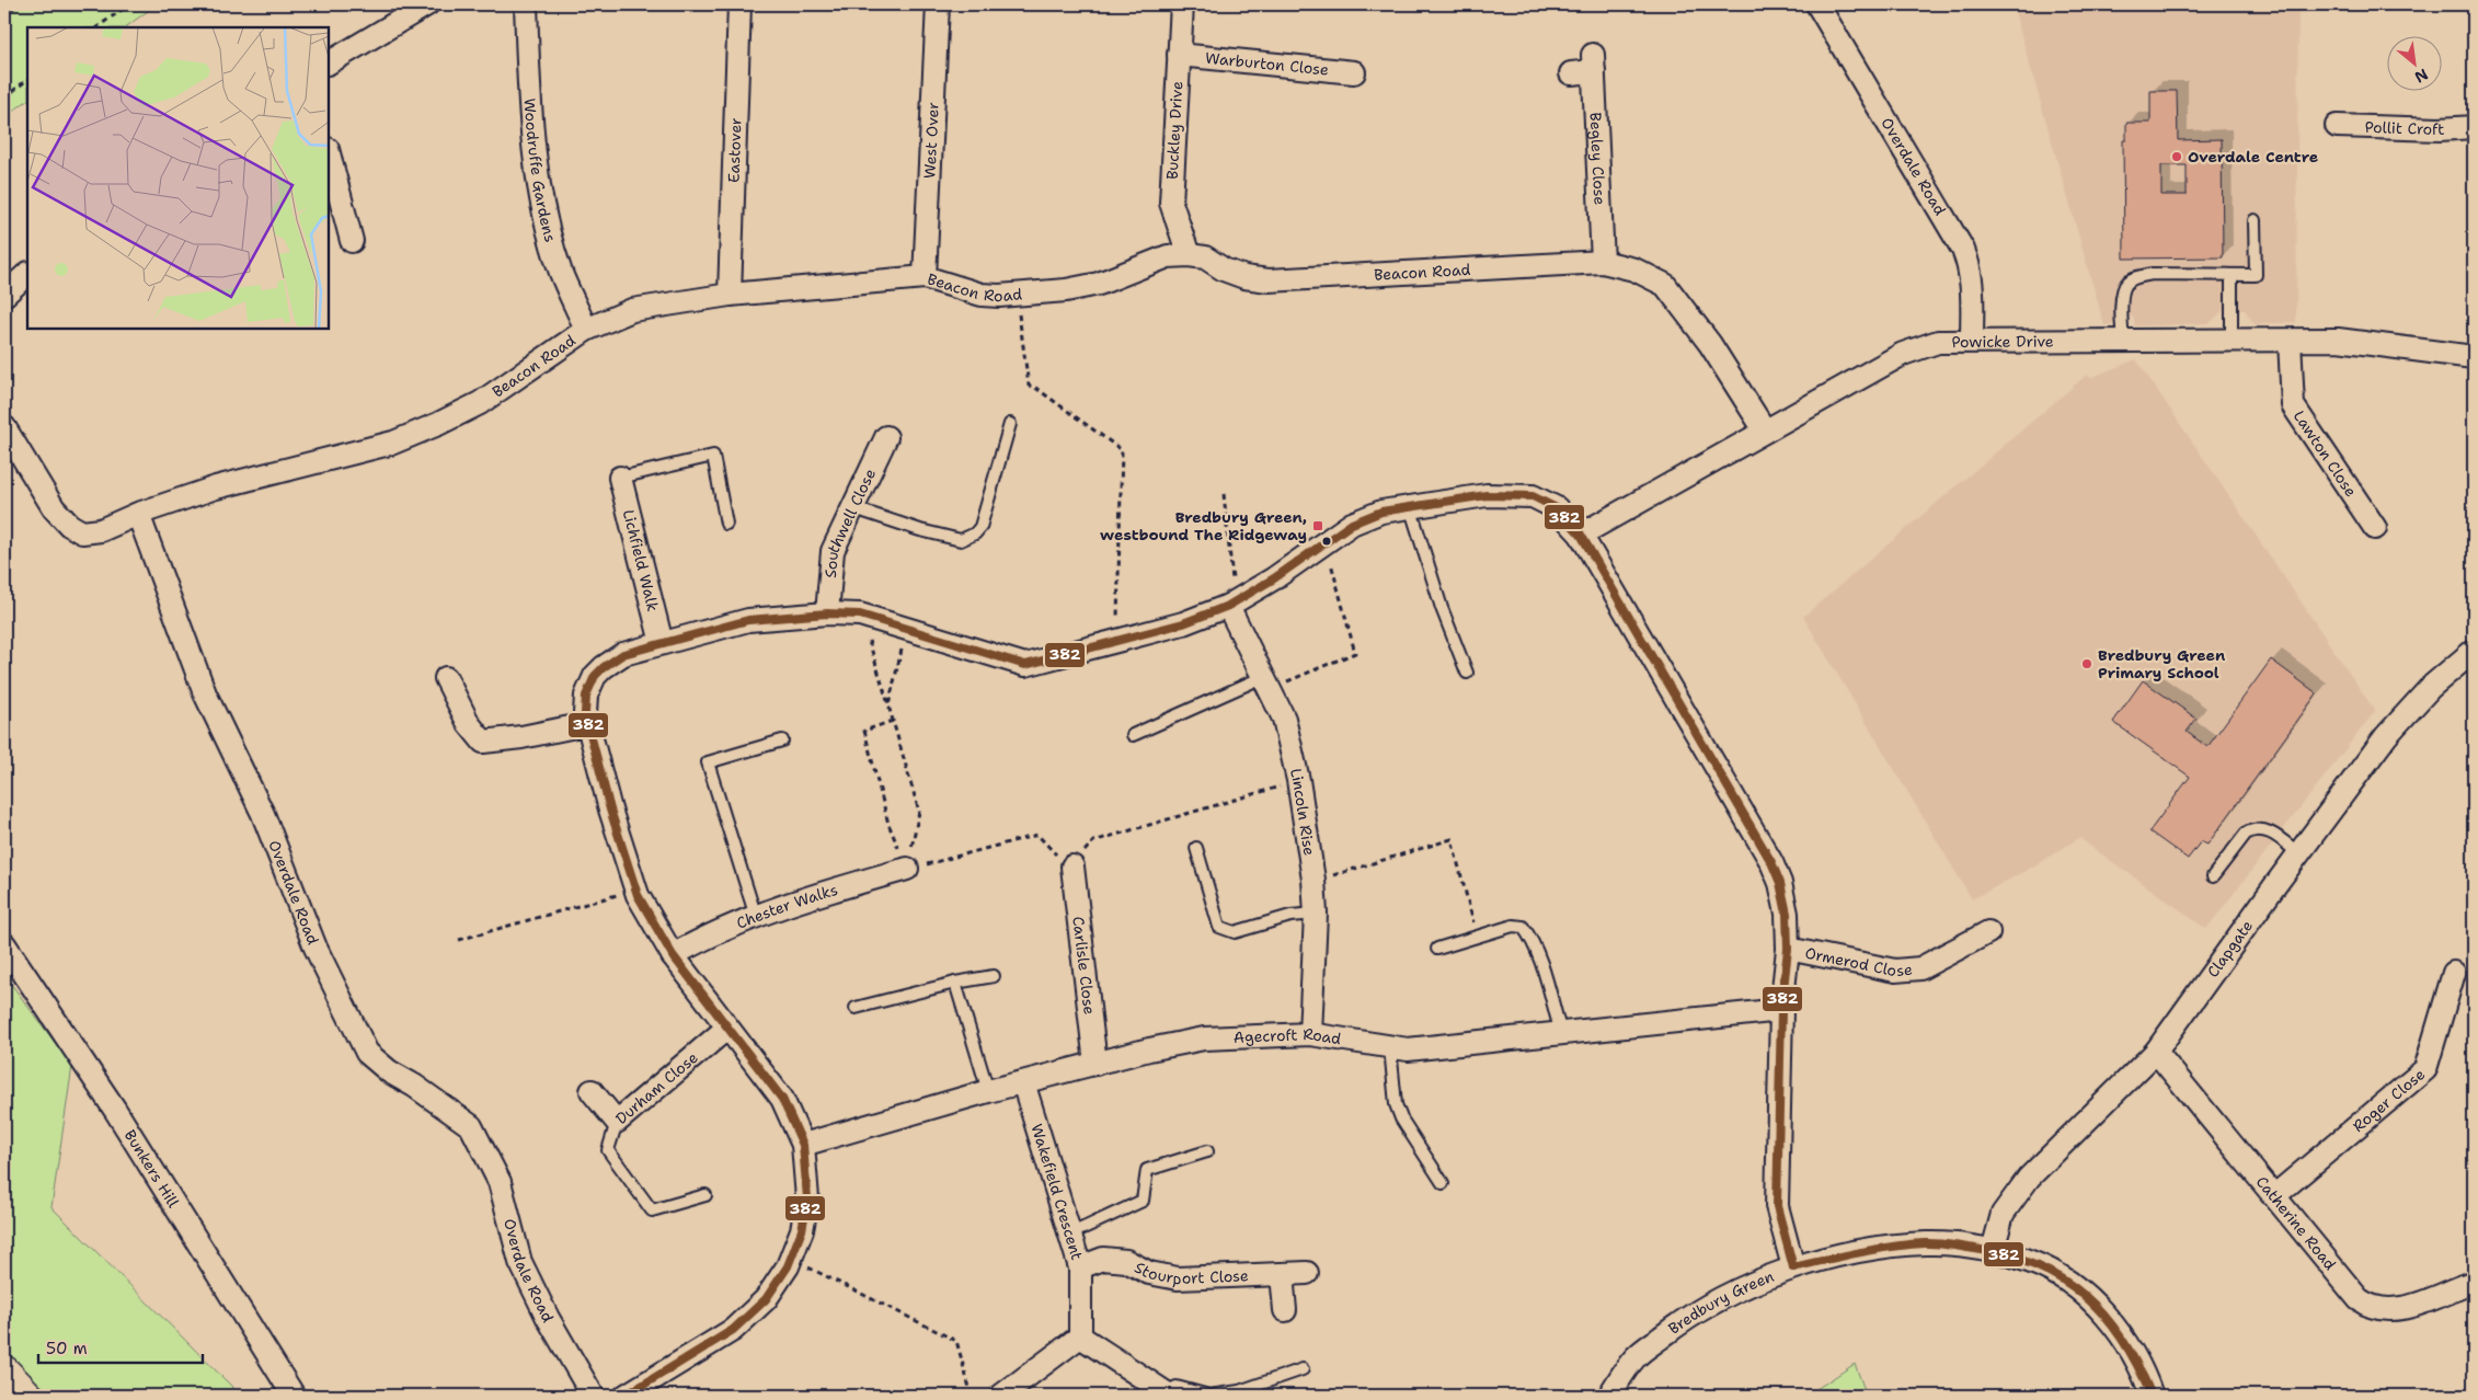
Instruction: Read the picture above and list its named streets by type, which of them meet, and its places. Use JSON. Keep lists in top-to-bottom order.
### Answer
{
  "streets": {
    "street": [
      "Warburton Close",
      "Pollit Croft",
      "Buckley Drive",
      "West Over",
      "Eastover",
      "Begley Close",
      "Overdale Road",
      "Woodruffe Gardens",
      "Beacon Road",
      "Powicke Drive",
      "Lawton Close",
      "Southwell Close",
      "Lichfield Walk",
      "Lincoln Rise",
      "Chester Walks",
      "Clapgate",
      "Ormerod Close",
      "Carlisle Close",
      "Agecroft Road",
      "Durham Close",
      "Roger Close",
      "Bunkers Hill",
      "Wakefield Crescent",
      "Catherine Road",
      "Stourport Close",
      "Bredbury Green"
    ]
  },
  "crossings": [
    ["Warburton Close", "Buckley Drive"],
    ["Buckley Drive", "Beacon Road"],
    ["West Over", "Beacon Road"],
    ["Eastover", "Beacon Road"],
    ["Begley Close", "Beacon Road"],
    ["Overdale Road", "Beacon Road"],
    ["Overdale Road", "Powicke Drive"],
    ["Woodruffe Gardens", "Beacon Road"],
    ["Beacon Road", "Powicke Drive"],
    ["Powicke Drive", "Lawton Close"],
    ["Lincoln Rise", "Agecroft Road"],
    ["Clapgate", "Catherine Road"],
    ["Clapgate", "Bredbury Green"],
    ["Carlisle Close", "Agecroft Road"],
    ["Agecroft Road", "Wakefield Crescent"],
    ["Roger Close", "Catherine Road"],
    ["Wakefield Crescent", "Stourport Close"]
  ],
  "places": {
    "other": ["Overdale Centre", "Bredbury Green Primary School"],
    "transit": ["Bredbury Green, westbound The Ridgeway"]
  },
  "lines": ["transit line 382"],
  "scale_bar": "50 m",
  "north": "bottom right"
}
